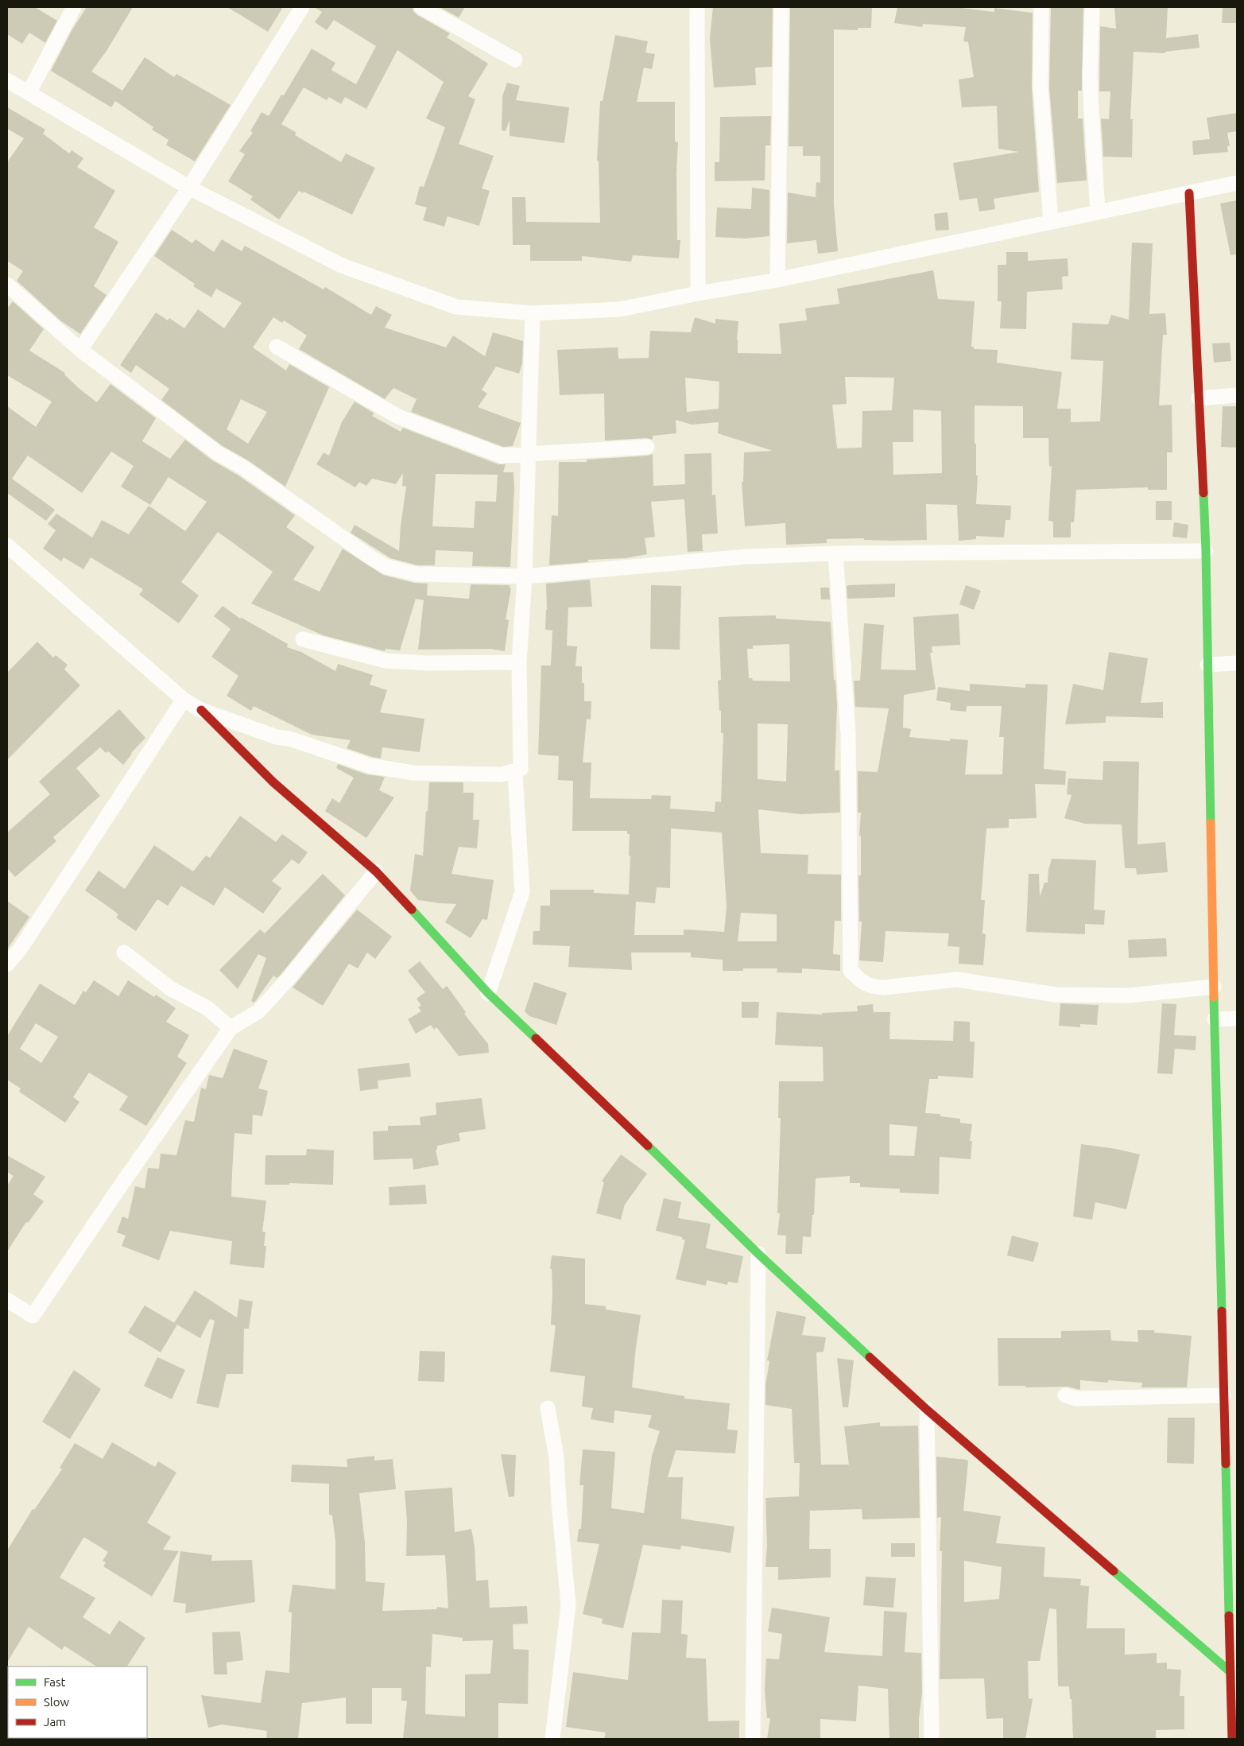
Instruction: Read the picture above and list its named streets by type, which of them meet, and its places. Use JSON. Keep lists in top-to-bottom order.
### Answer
{
  "legend": ["Fast", "Slow", "Jam"]
}
